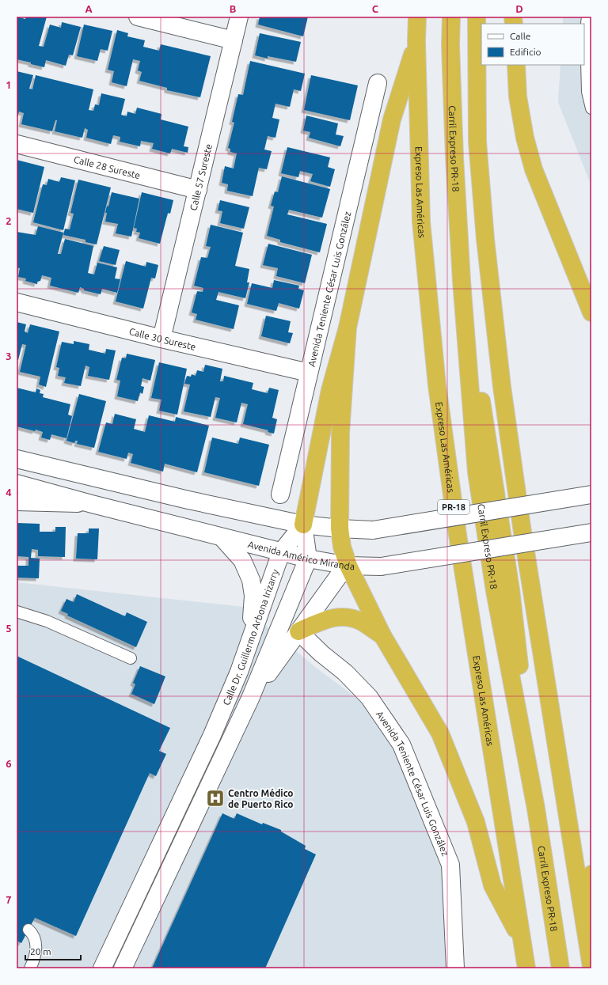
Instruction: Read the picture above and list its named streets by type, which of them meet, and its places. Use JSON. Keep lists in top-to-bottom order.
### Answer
{
  "streets": {
    "highway": ["Carril Expreso PR-18", "Expreso Las Américas", "PR-18"],
    "street": [
      "Calle 28 Sureste",
      "Calle 57 Sureste",
      "Avenida Teniente César Luis González",
      "Calle 30 Sureste",
      "Avenida Américo Miranda",
      "Calle Dr. Guillermo Arbona Irizarry"
    ]
  },
  "crossings": [
    ["Calle 28 Sureste", "Calle 57 Sureste"],
    ["Calle 57 Sureste", "Calle 30 Sureste"],
    ["Avenida Teniente César Luis González", "Calle 30 Sureste"],
    ["Avenida Américo Miranda", "Calle Dr. Guillermo Arbona Irizarry"]
  ],
  "places": {
    "hospital": ["Centro Médico de Puerto Rico"]
  },
  "legend": ["Calle", "Edificio"],
  "scale_bar": "20 m",
  "grid": {
    "columns": [
      "A",
      "B",
      "C",
      "D"
    ],
    "rows": [
      "1",
      "2",
      "3",
      "4",
      "5",
      "6",
      "7"
    ]
  }
}
